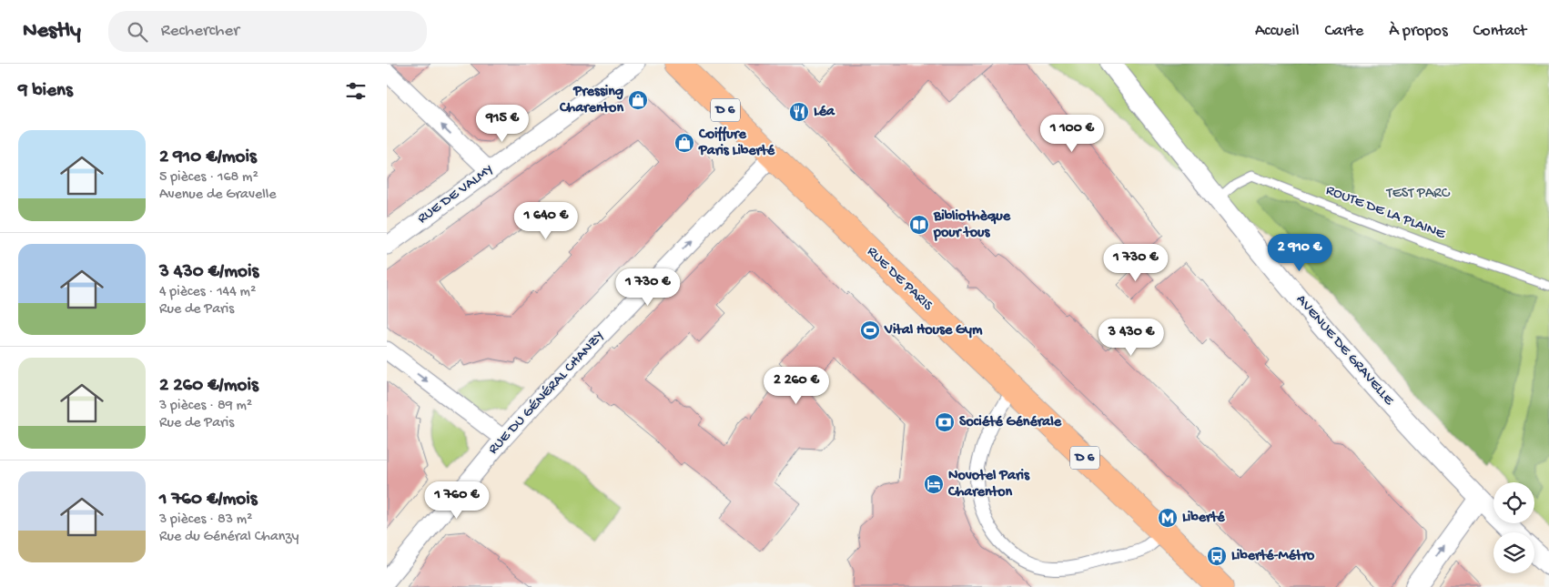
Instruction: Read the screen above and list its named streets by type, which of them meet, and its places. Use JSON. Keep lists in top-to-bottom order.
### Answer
{
  "streets": {
    "main road": ["D 6", "RUE DE PARIS"],
    "street": ["RUE DE VALMY", "AVENUE DE GRAVELLE", "RUE DU GÉNÉRAL CHANZY"],
    "lane": ["ROUTE DE LA PLAINE"]
  },
  "crossings": [
    ["ROUTE DE LA PLAINE", "AVENUE DE GRAVELLE"],
    ["RUE DE PARIS", "RUE DU GÉNÉRAL CHANZY"]
  ],
  "one_way": ["RUE DU GÉNÉRAL CHANZY"],
  "parks": ["TEST PARC"],
  "places": {
    "shop": ["Pressing Charenton", "Coiffure Paris Liberté"],
    "restaurant": ["Léa"],
    "library": ["Bibliothèque pour tous"],
    "sports": ["Vital House Gym"],
    "bank": ["Société Générale"],
    "hotel": ["Novotel Paris Charenton"],
    "metro station": ["Liberté"],
    "bus stop": ["Liberté-Métro"]
  },
  "page": {
    "header": "Nestly",
    "search": "Rechercher",
    "nav": [
      "Accueil",
      "Carte",
      "À propos",
      "Contact"
    ],
    "heading": "9 biens",
    "price": [
      "915 €",
      "1 100 €",
      "1 640 €",
      "2 910 €",
      "1 730 €",
      "1 730 €",
      "3 430 €",
      "2 260 €",
      "1 760 €"
    ],
    "list": [
      {
        "name": "2 910 €/mois",
        "note": "5 pièces · 168 m² · Avenue de Gravelle"
      },
      {
        "name": "3 430 €/mois",
        "note": "4 pièces · 144 m² · Rue de Paris"
      },
      {
        "name": "2 260 €/mois",
        "note": "3 pièces · 89 m² · Rue de Paris"
      },
      {
        "name": "1 760 €/mois",
        "note": "3 pièces · 83 m² · Rue du Général Chanzy"
      }
    ]
  }
}
